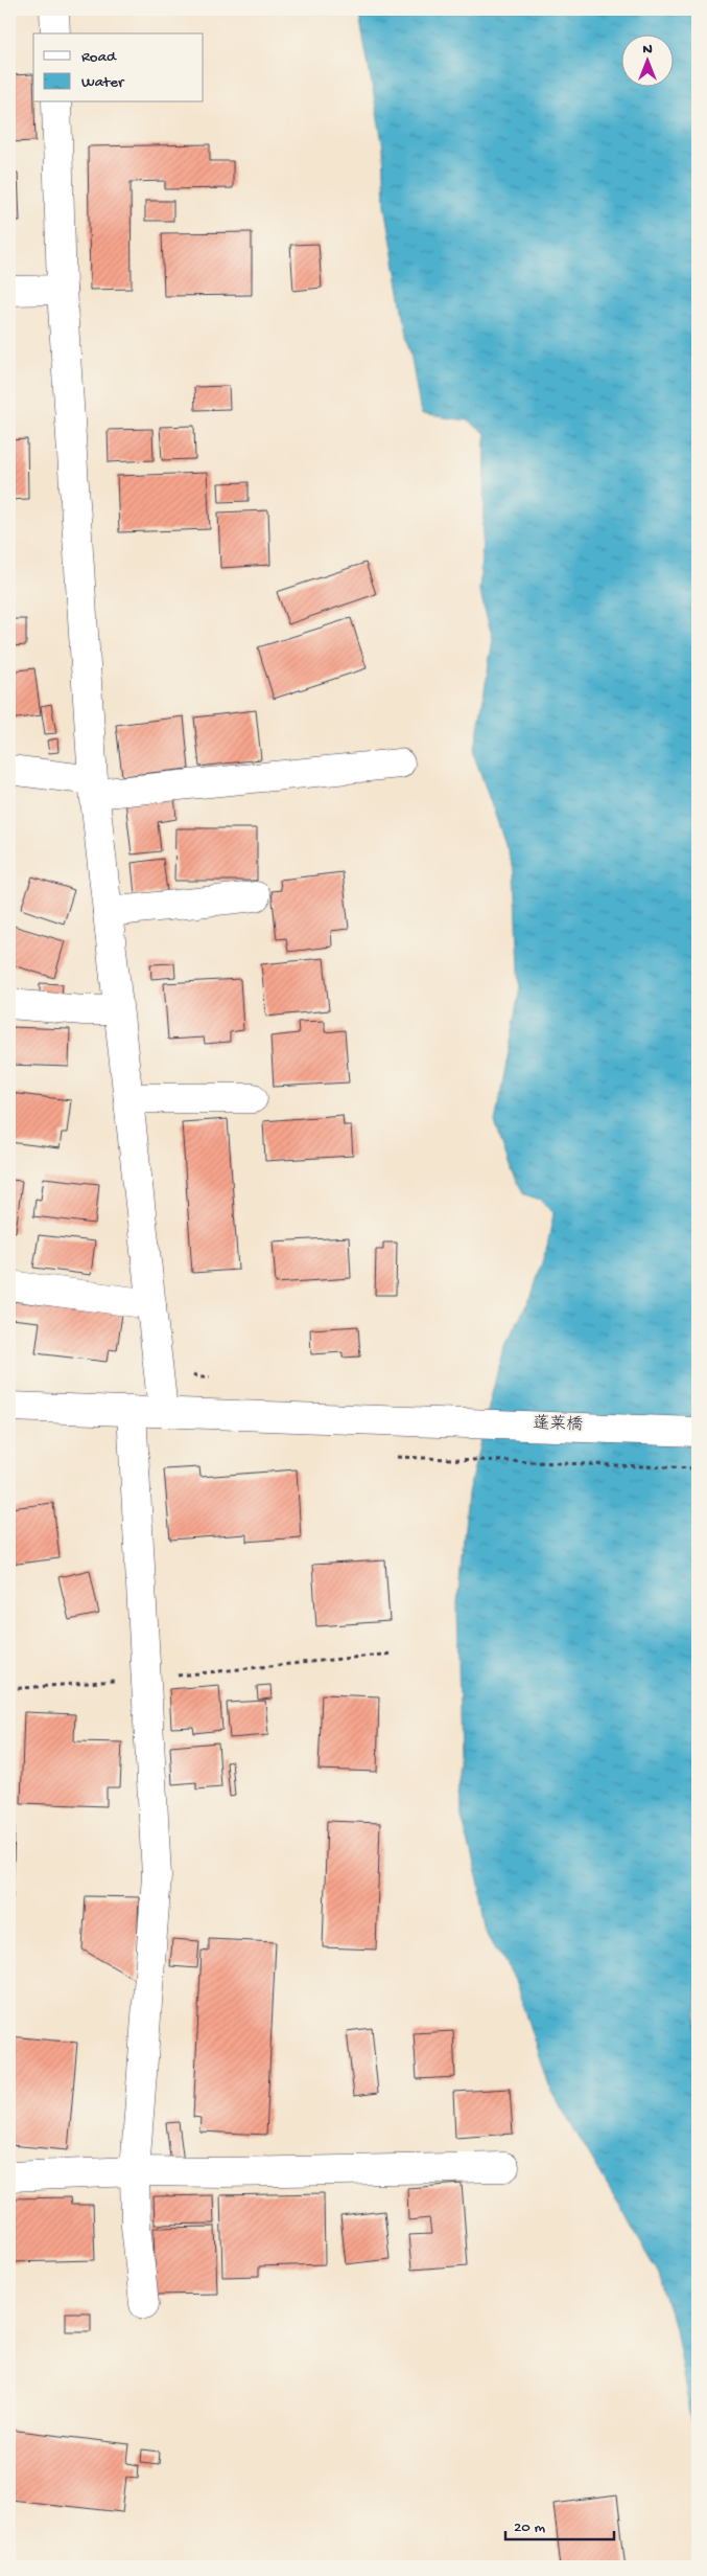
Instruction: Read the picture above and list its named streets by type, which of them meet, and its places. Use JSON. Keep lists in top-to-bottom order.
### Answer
{
  "streets": {
    "street": ["蓬莱橋"]
  },
  "legend": ["Road", "Water"],
  "scale_bar": "20 m",
  "north": "top"
}
